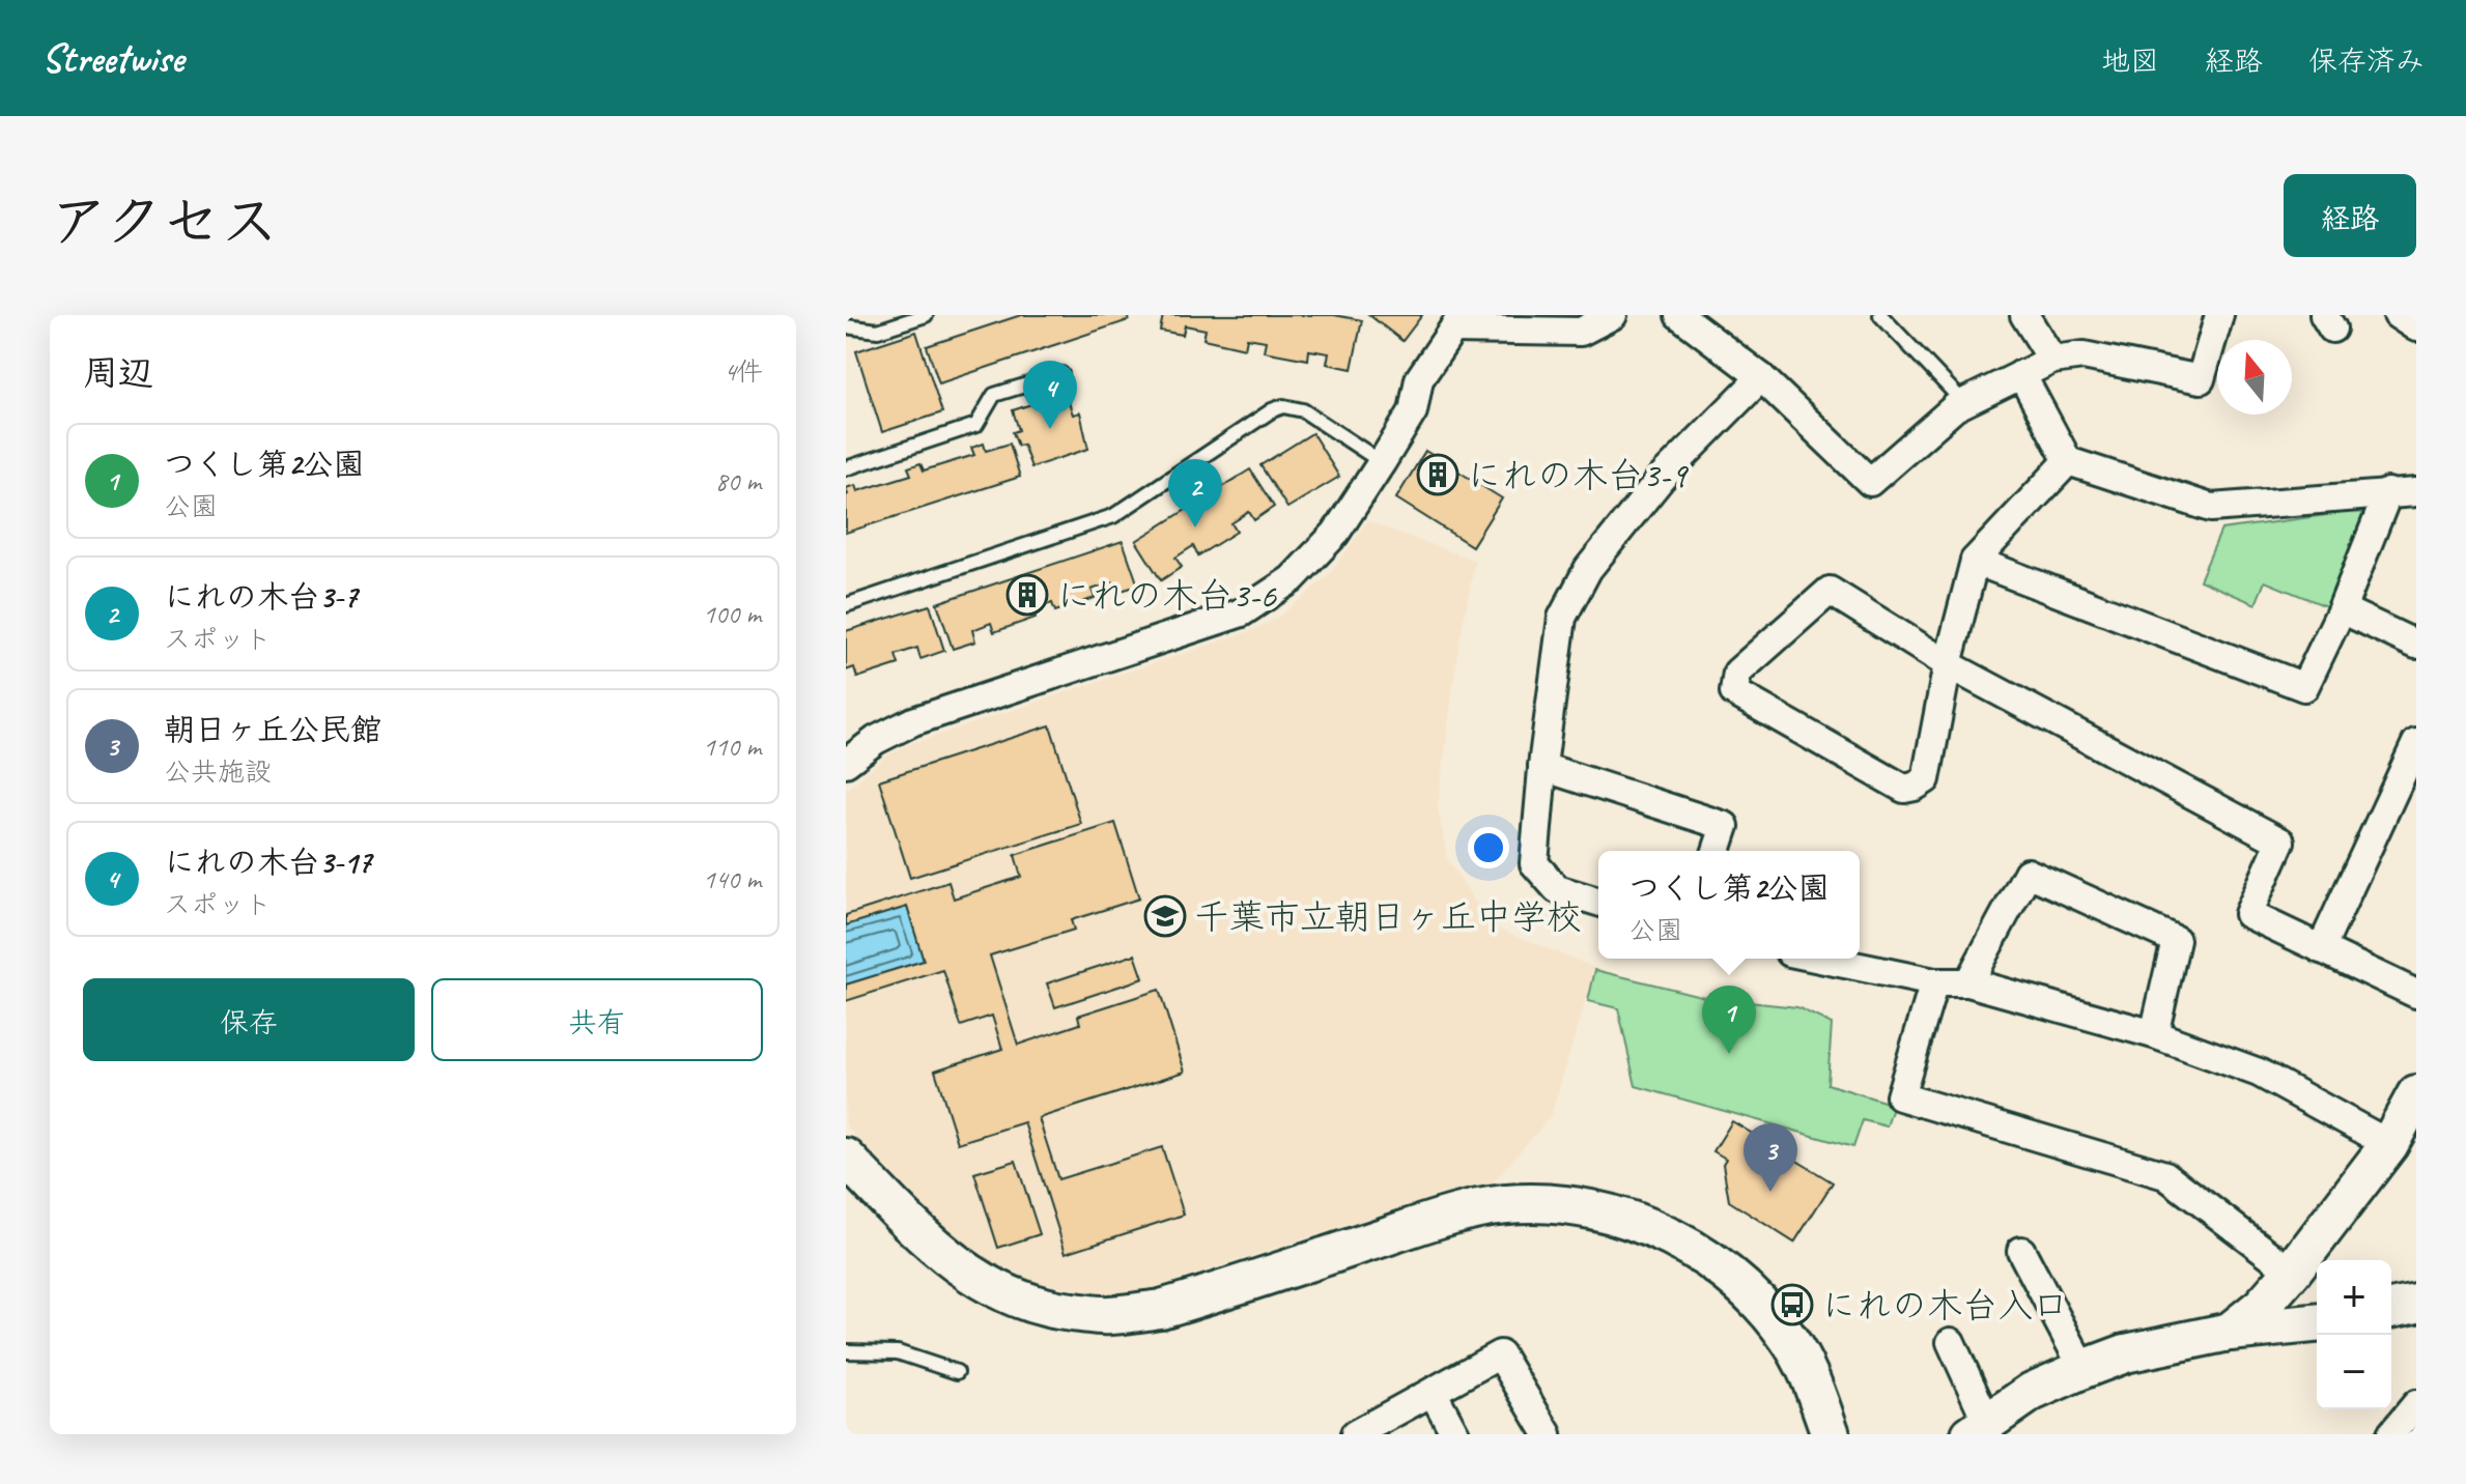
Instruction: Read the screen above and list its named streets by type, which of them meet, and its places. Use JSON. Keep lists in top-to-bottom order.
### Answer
{
  "places": {
    "building": ["にれの木台3-9", "にれの木台3-6"],
    "school or university": ["千葉市立朝日ヶ丘中学校"],
    "bus stop": ["にれの木台入口"]
  },
  "north": "top",
  "page": {
    "header": "Streetwise",
    "nav": ["地図", "経路", "保存済み"],
    "title": "アクセス",
    "buttons": [
      "経路",
      ["保存", "共有"]
    ],
    "heading": ["周辺", "4件"],
    "pins": [
      "4",
      "2",
      "1",
      "3"
    ],
    "list": [
      {
        "mark": "1",
        "name": "つくし第2公園",
        "note": "公園",
        "value": "80 m"
      },
      {
        "mark": "2",
        "name": "にれの木台3-7",
        "note": "スポット",
        "value": "100 m"
      },
      {
        "mark": "3",
        "name": "朝日ヶ丘公民館",
        "note": "公共施設",
        "value": "110 m"
      },
      {
        "mark": "4",
        "name": "にれの木台3-17",
        "note": "スポット",
        "value": "140 m"
      }
    ],
    "popup": ["つくし第2公園", "公園"],
    "map_buttons": ["+", "−"]
  }
}
